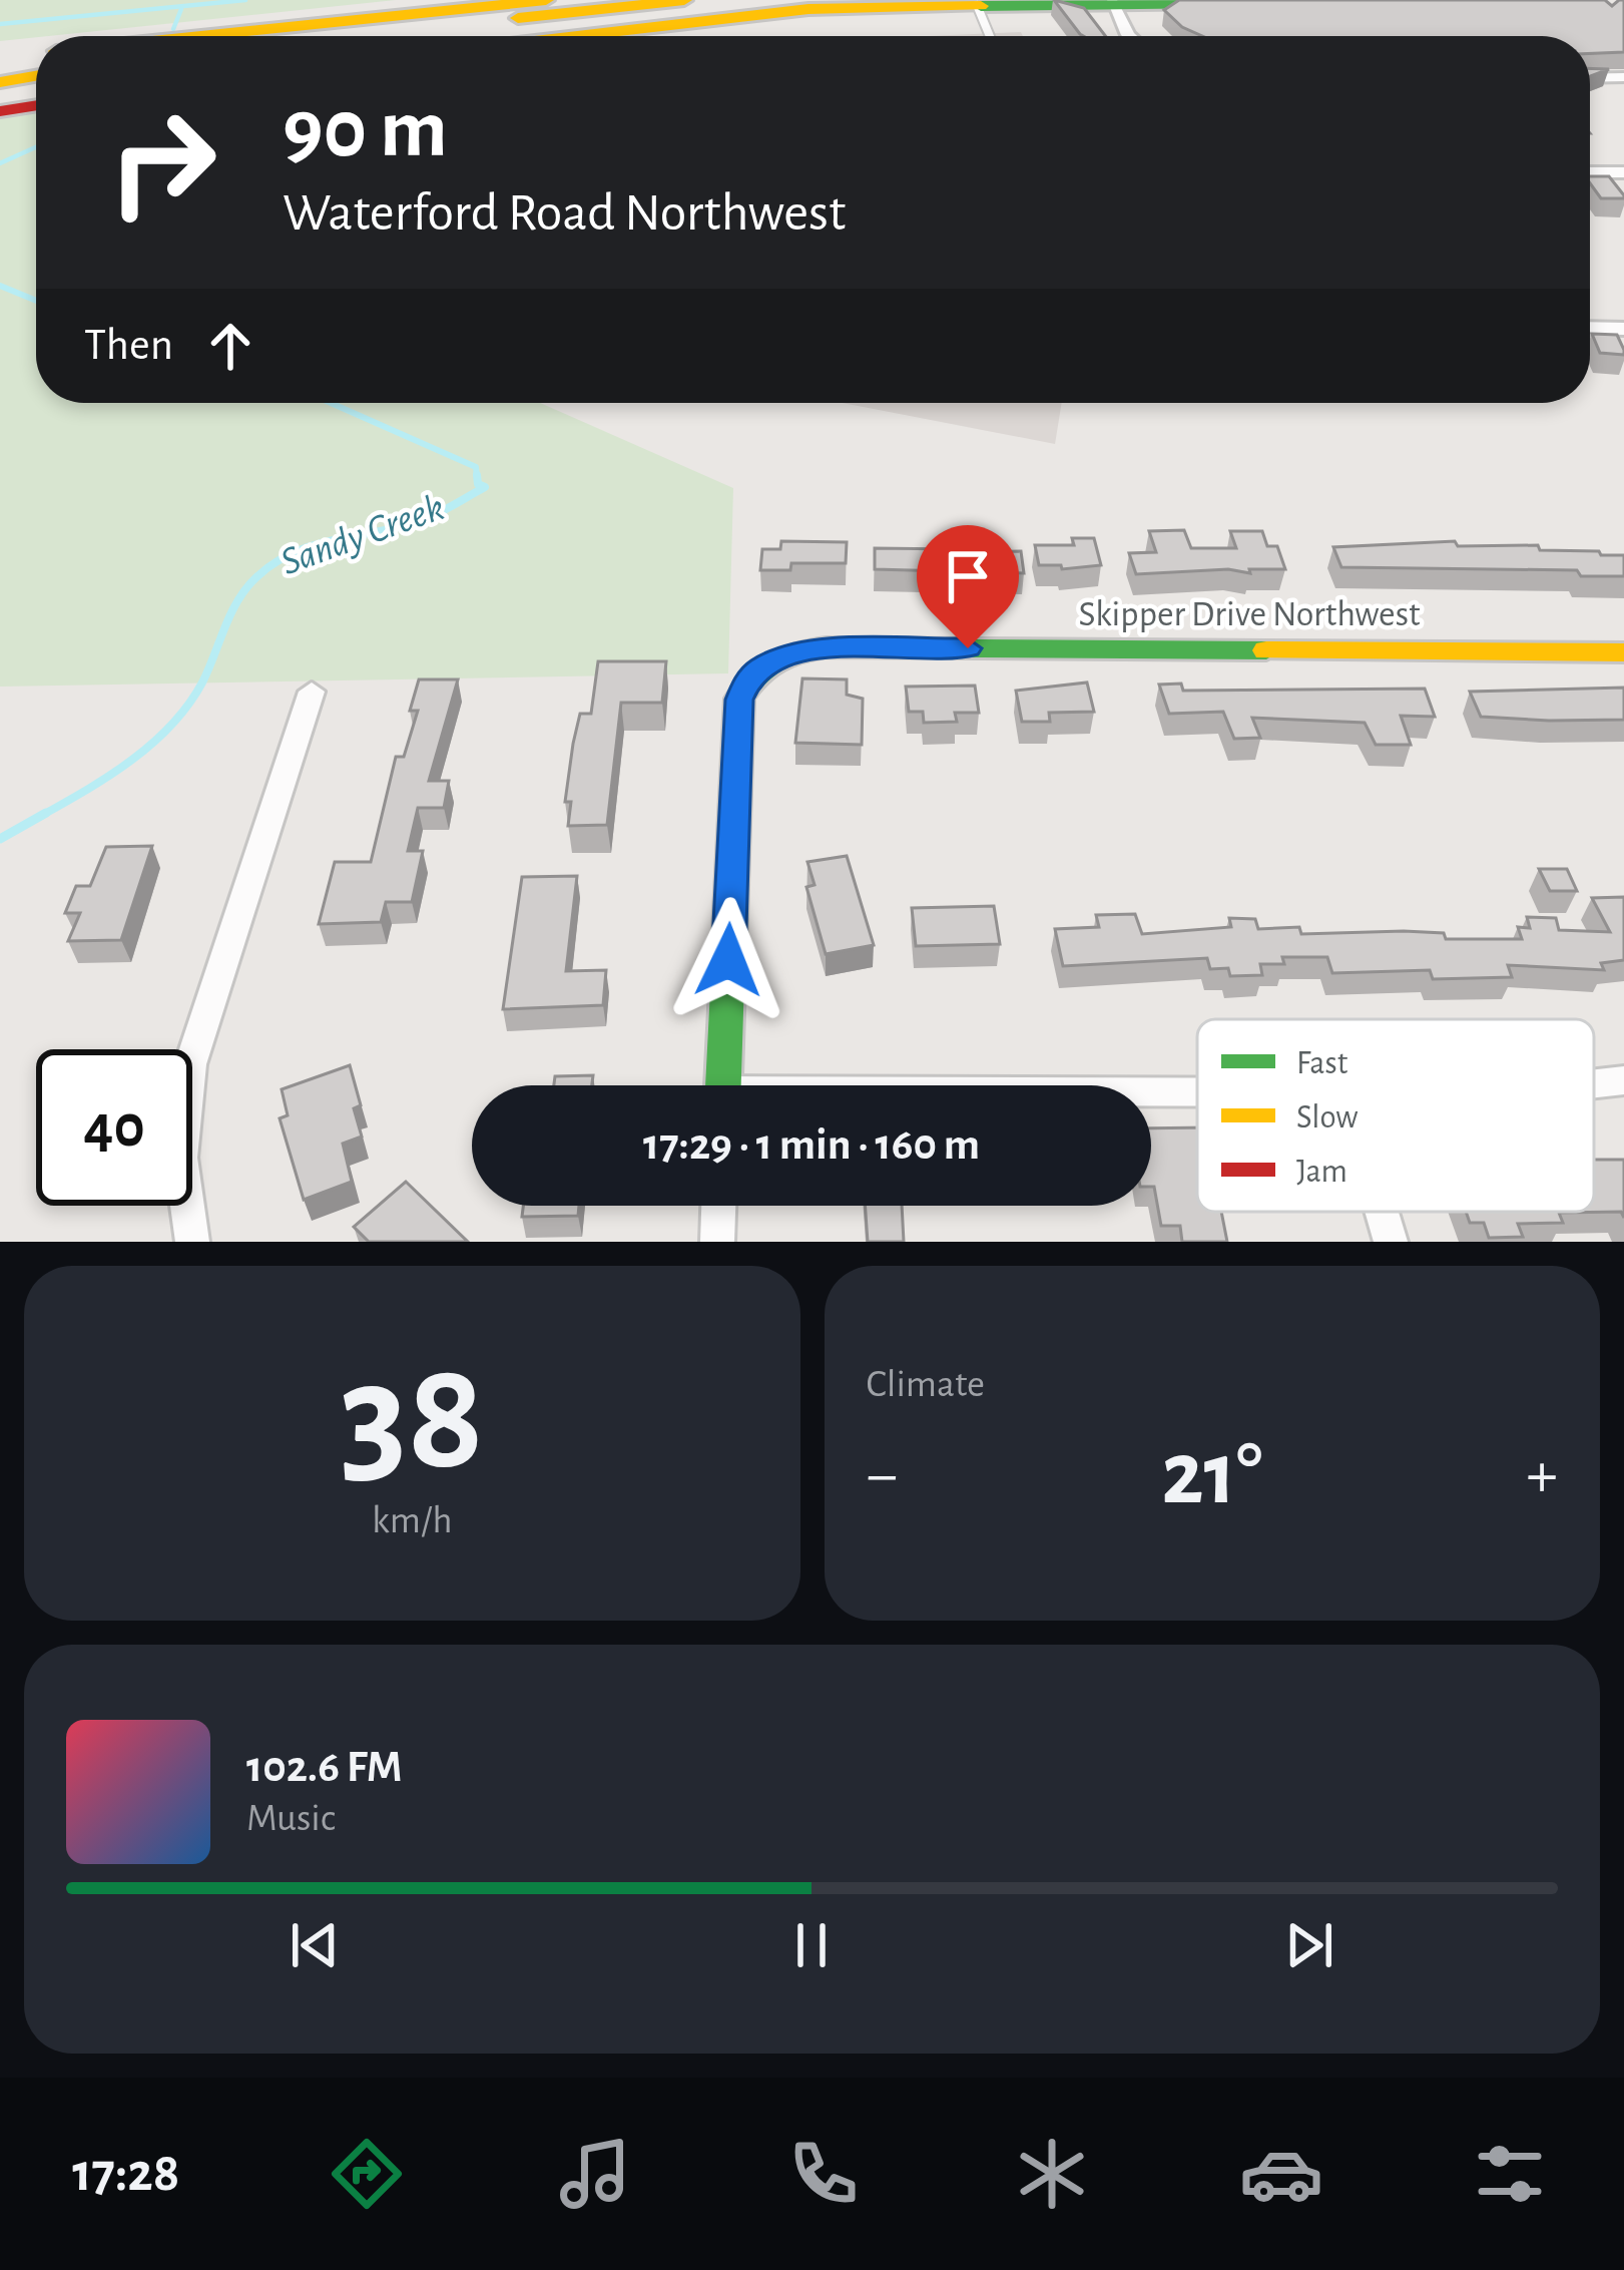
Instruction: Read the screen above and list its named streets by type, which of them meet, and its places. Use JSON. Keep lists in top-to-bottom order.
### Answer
{
  "streets": {
    "main road": ["Skipper Drive Northwest"]
  },
  "water": ["Sandy Creek"],
  "legend": ["Fast", "Slow", "Jam"],
  "page": {
    "turn": ["90 m", "Waterford Road Northwest"],
    "then": "Then",
    "limit": "40",
    "trip": "17:29 · 1 min · 160 m",
    "tile": [
      ["38", "km/h"],
      "Climate"
    ],
    "heat": ["−", "21°", "+"],
    "song": ["102.6 FM", "Music"],
    "tabs": "17:28"
  }
}
